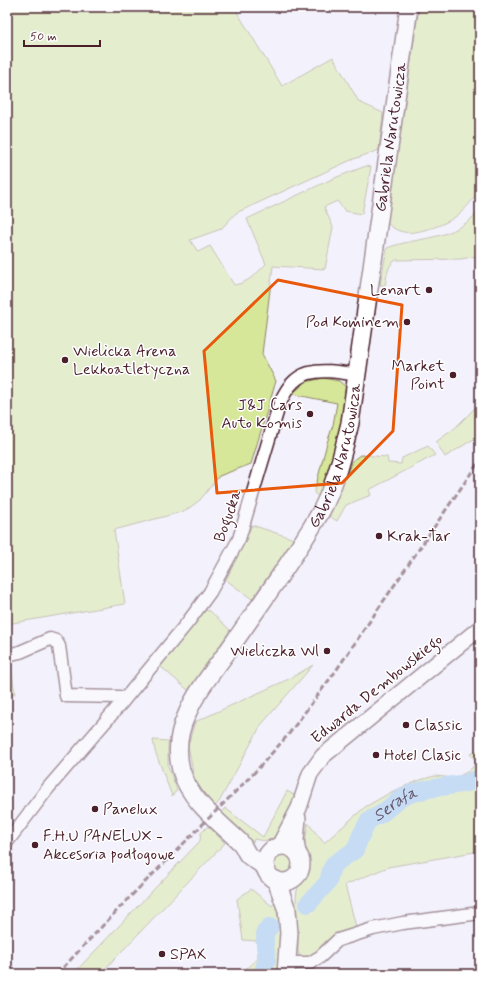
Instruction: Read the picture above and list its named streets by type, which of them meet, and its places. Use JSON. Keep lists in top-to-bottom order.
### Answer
{
  "streets": {
    "main road": ["Gabriela Narutowicza"],
    "street": ["Bogucka", "Edwarda Dembowskiego"]
  },
  "crossings": [
    ["Gabriela Narutowicza", "Bogucka"],
    ["Gabriela Narutowicza", "Edwarda Dembowskiego"]
  ],
  "water": ["Serafa"],
  "places": [
    "Lenart",
    "Pod Kominem",
    "Wielicka Arena Lekkoatletyczna",
    "Market Point",
    "J&J Cars Auto Komis",
    "Krak-Tar",
    "Wieliczka Wl",
    "Classic",
    "Hotel Clasic",
    "Panelux",
    "F.H.U PANELUX - Akcesoria podłogowe",
    "SPAX"
  ],
  "scale_bar": "50 m"
}
